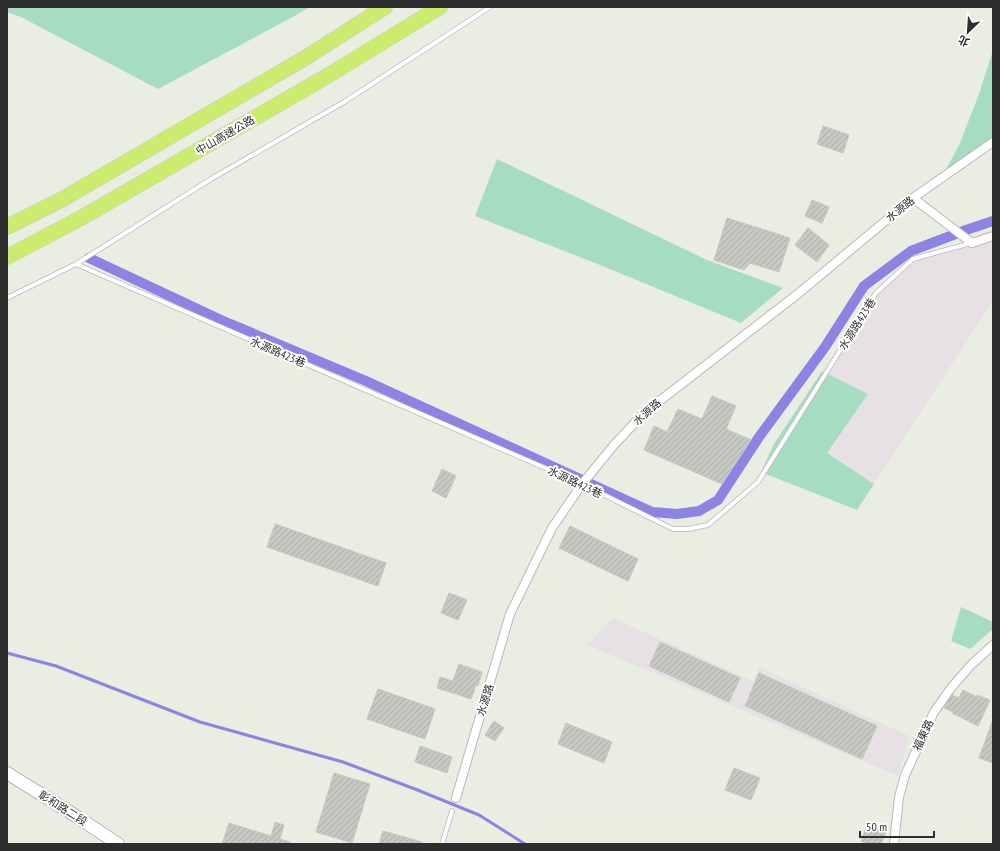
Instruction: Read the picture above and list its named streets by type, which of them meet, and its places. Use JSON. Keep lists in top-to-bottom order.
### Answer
{
  "streets": {
    "highway": ["中山高速公路"],
    "street": ["水源路", "福東路", "彰和路二段"],
    "lane": ["水源路423巷"]
  },
  "crossings": [
    ["水源路", "水源路423巷"]
  ],
  "scale_bar": "50 m",
  "north": "bottom left"
}
